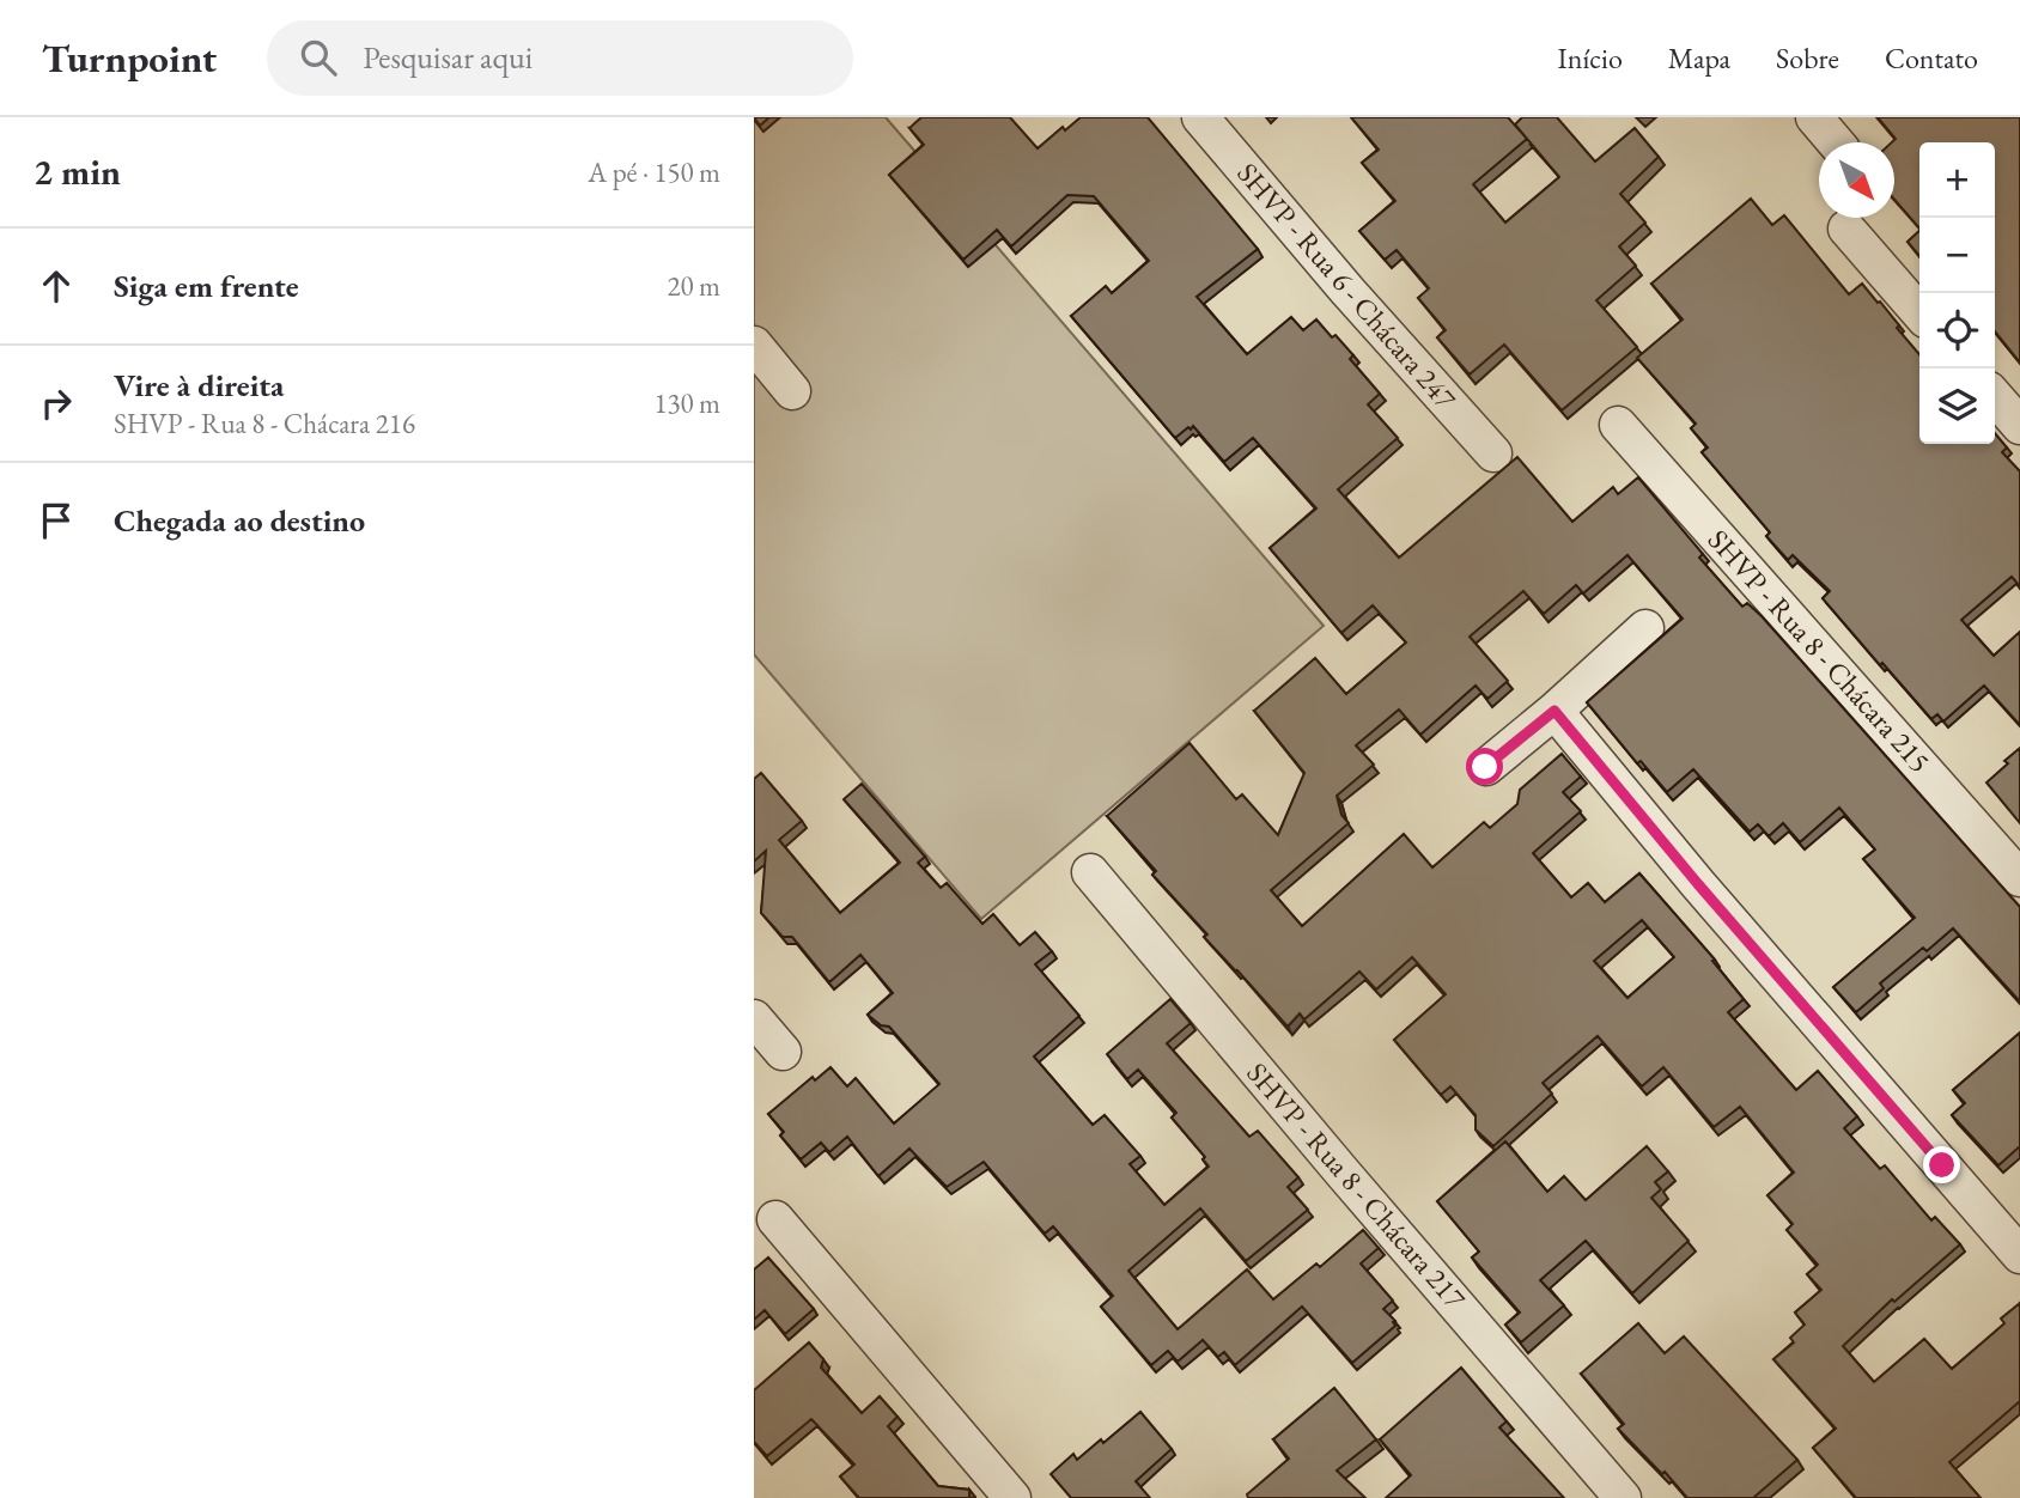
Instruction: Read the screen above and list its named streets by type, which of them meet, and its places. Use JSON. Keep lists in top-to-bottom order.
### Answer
{
  "streets": {
    "street": ["SHVP - Rua 6 - Chácara 247", "SHVP - Rua 8 - Chácara 215", "SHVP - Rua 8 - Chácara 217"]
  },
  "north": "bottom right",
  "page": {
    "header": "Turnpoint",
    "search": "Pesquisar aqui",
    "nav": [
      "Início",
      "Mapa",
      "Sobre",
      "Contato"
    ],
    "heading": ["2 min", "A pé · 150 m"],
    "map_buttons": ["+", "−"],
    "list": [
      ["Siga em frente", "20 m"],
      ["Vire à direita", "SHVP - Rua 8 - Chácara 216", "130 m"],
      "Chegada ao destino"
    ]
  }
}
